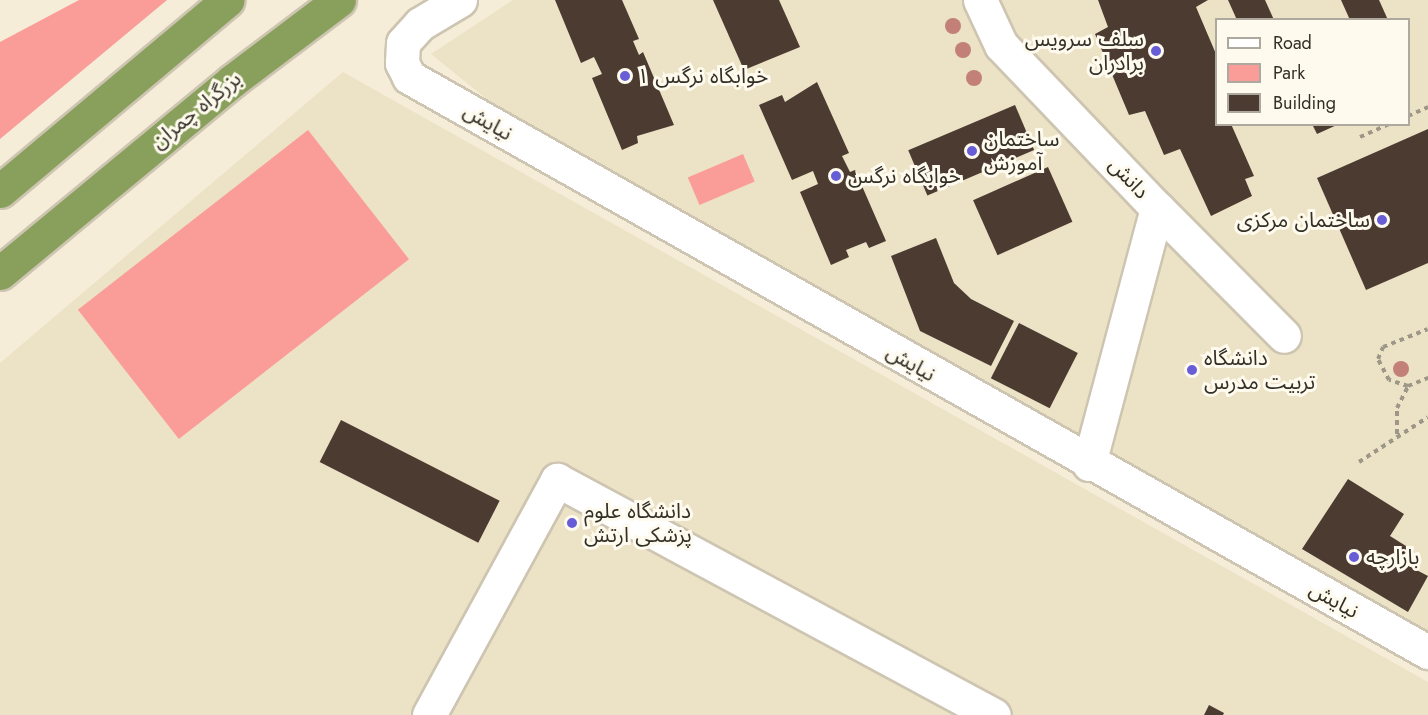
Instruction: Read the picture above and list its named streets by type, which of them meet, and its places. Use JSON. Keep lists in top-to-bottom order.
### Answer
{
  "streets": {
    "highway": ["بزرگراه چمران"],
    "street": ["نیایش", "دانش"]
  },
  "crossings": [
    ["نیایش", "دانش"]
  ],
  "places": [
    "سلف سرویس برادران",
    "خوابگاه نرگس ۱",
    "ساختمان آموزش",
    "خوابگاه نرگس",
    "ساختمان مرکزی",
    "دانشگاه تربیت مدرس",
    "دانشگاه علوم پزشکی ارتش",
    "بازارچه"
  ],
  "legend": ["Road", "Park", "Building"]
}
